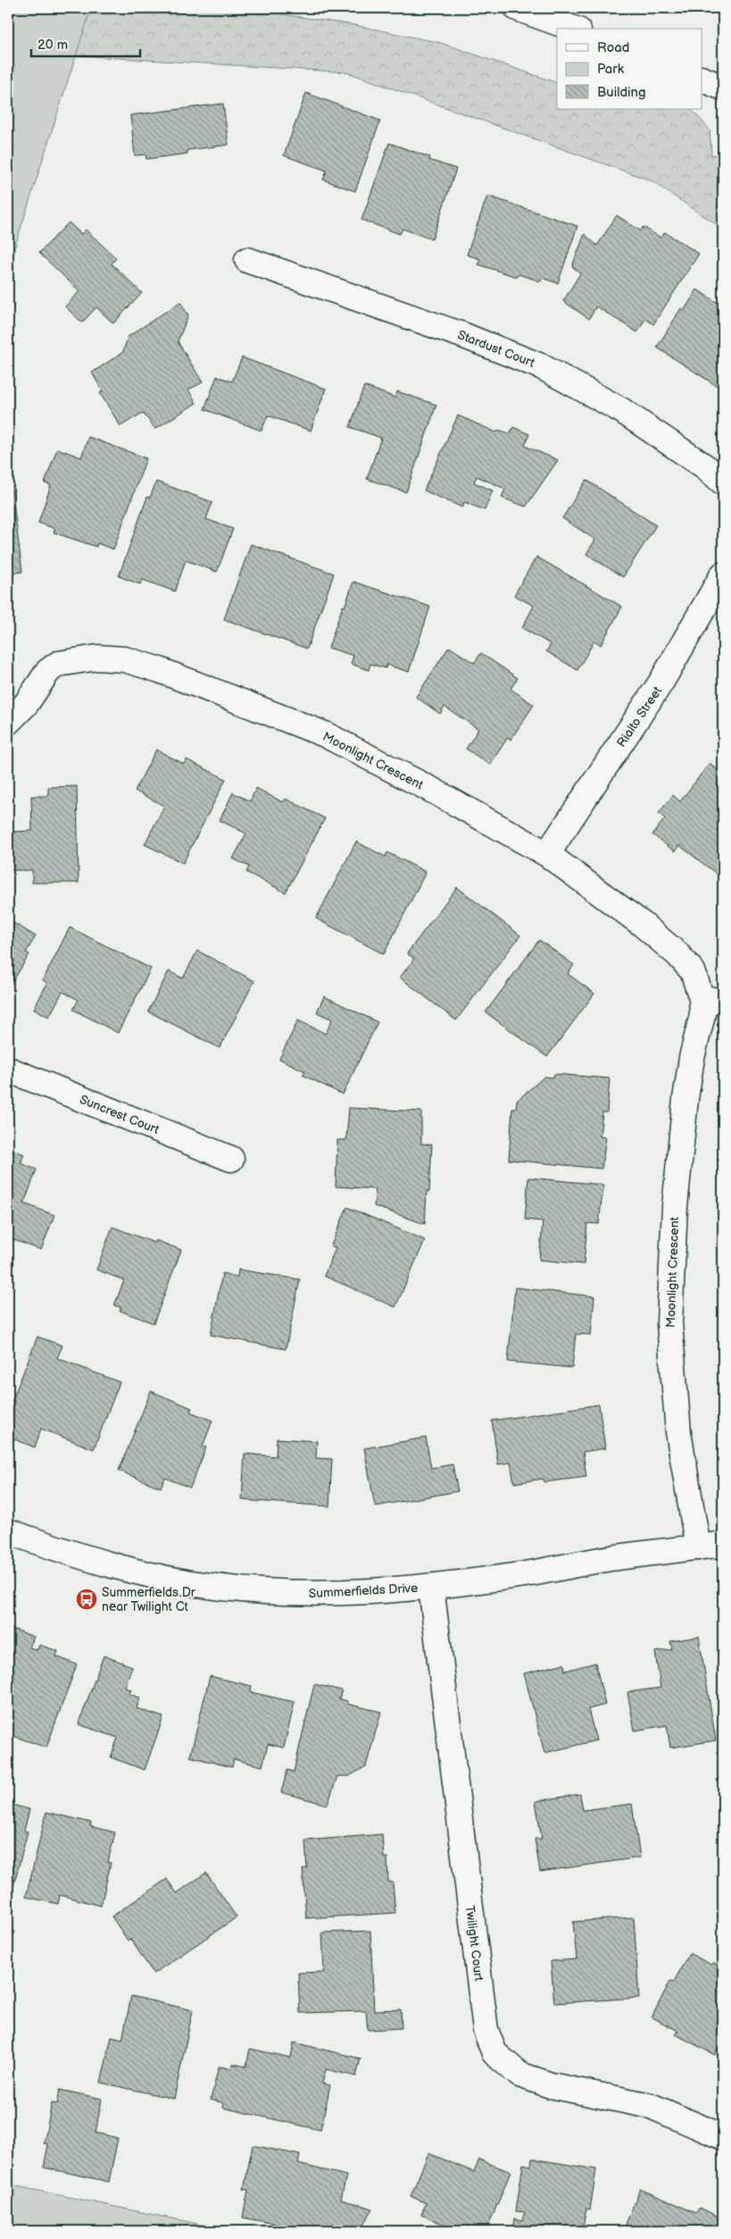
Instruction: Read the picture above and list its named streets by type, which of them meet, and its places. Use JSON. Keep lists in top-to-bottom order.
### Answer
{
  "streets": {
    "street": [
      "Stardust Court",
      "Rialto Street",
      "Moonlight Crescent",
      "Suncrest Court",
      "Summerfields Drive",
      "Twilight Court"
    ]
  },
  "crossings": [
    ["Rialto Street", "Moonlight Crescent"],
    ["Moonlight Crescent", "Summerfields Drive"],
    ["Summerfields Drive", "Twilight Court"]
  ],
  "places": {
    "bus stop": ["Summerfields Dr near Twilight Ct"]
  },
  "legend": ["Road", "Park", "Building"],
  "scale_bar": "20 m"
}
